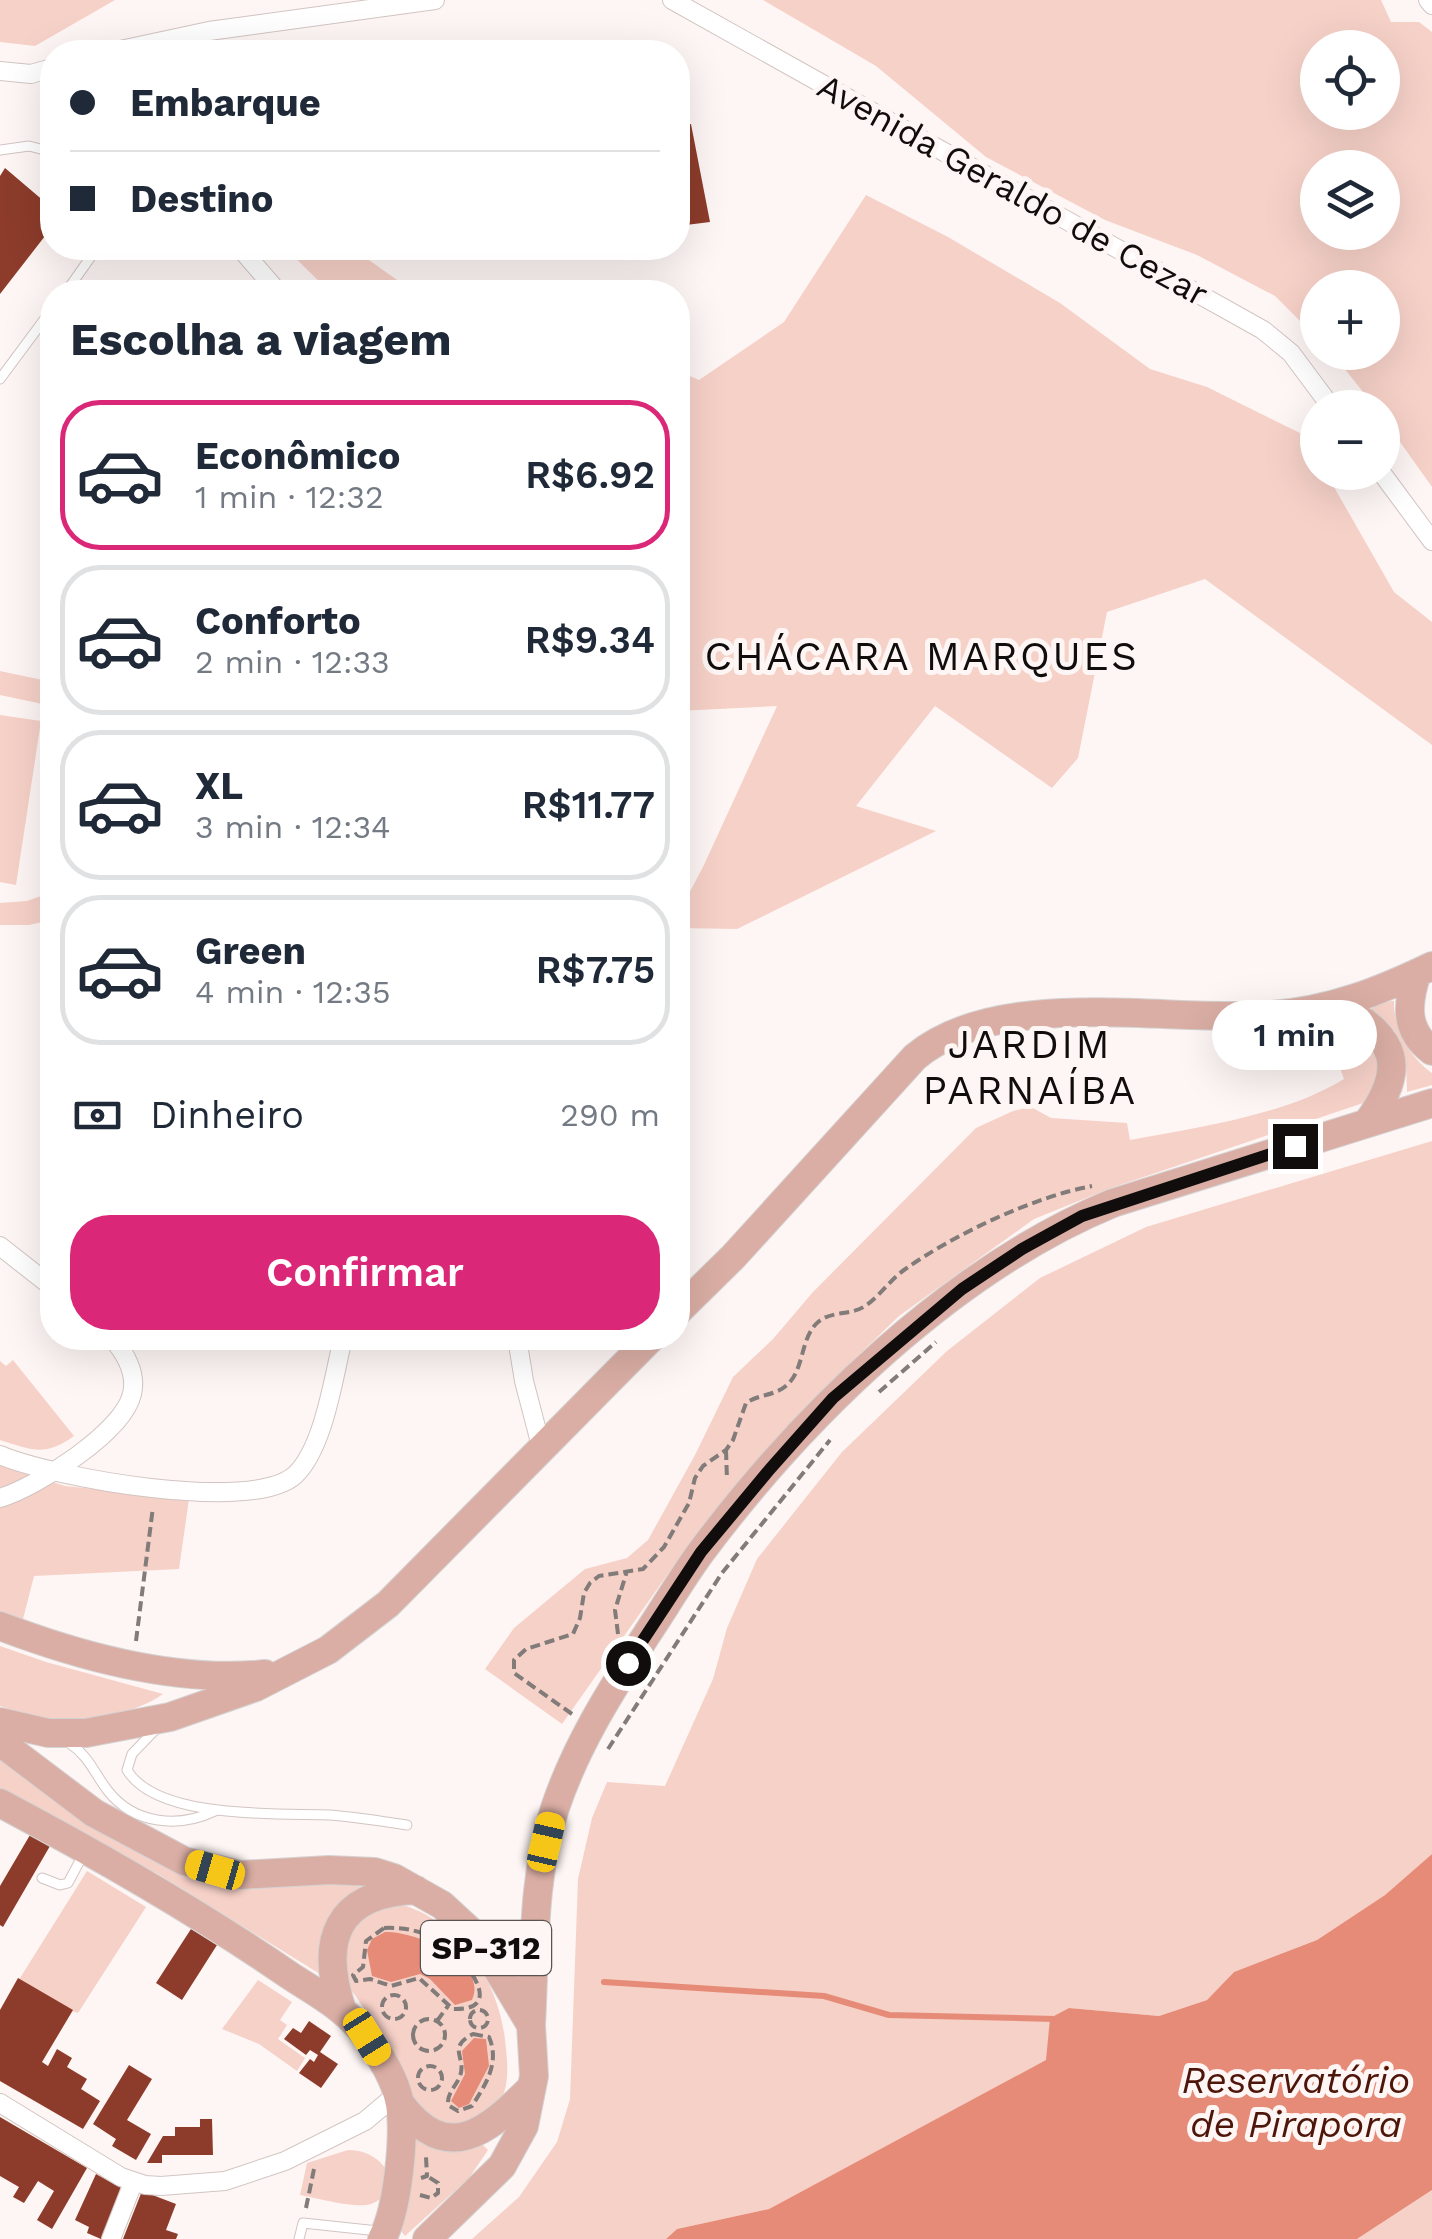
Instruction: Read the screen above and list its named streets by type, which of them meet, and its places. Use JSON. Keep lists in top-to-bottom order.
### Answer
{
  "streets": {
    "main road": ["SP-312"],
    "street": ["Avenida Geraldo de Cezar"]
  },
  "districts": ["CHÁCARA MARQUES", "JARDIM PARNAÍBA"],
  "water": ["Reservatório de Pirapora"],
  "page": {
    "map_buttons": ["+", "−"],
    "banner": ["Embarque", "Destino"],
    "heading": "Escolha a viagem",
    "list": [
      {
        "name": "Econômico",
        "note": "1 min · 12:32",
        "value": "R$6.92"
      },
      {
        "name": "Conforto",
        "note": "2 min · 12:33",
        "value": "R$9.34"
      },
      {
        "name": "XL",
        "note": "3 min · 12:34",
        "value": "R$11.77"
      },
      {
        "name": "Green",
        "note": "4 min · 12:35",
        "value": "R$7.75"
      }
    ],
    "bubble": "1 min",
    "pay": ["Dinheiro", "290 m"],
    "buttons": "Confirmar"
  }
}
